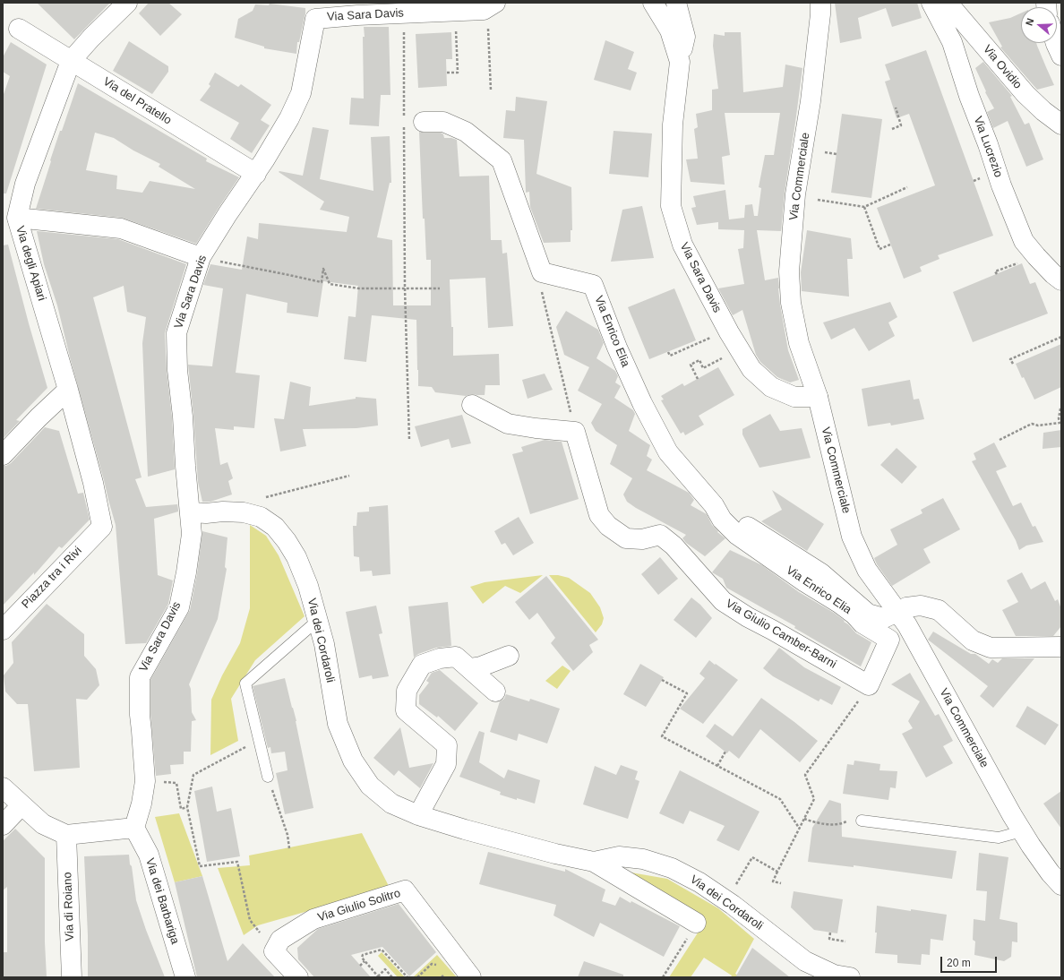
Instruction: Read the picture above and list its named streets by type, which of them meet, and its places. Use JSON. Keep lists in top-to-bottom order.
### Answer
{
  "streets": {
    "street": [
      "Via Sara Davis",
      "Via Ovidio",
      "Via del Pratello",
      "Via Lucrezio",
      "Via Commerciale",
      "Via degli Apiari",
      "Via Enrico Elia",
      "Piazza tra i Rivi",
      "Via Giulio Camber-Barni",
      "Via dei Cordaroli",
      "Via dei Barbariga",
      "Via Giulio Solitro",
      "Via di Roiano"
    ]
  },
  "crossings": [
    ["Via Sara Davis", "Via del Pratello"],
    ["Via Sara Davis", "Via Commerciale"],
    ["Via Sara Davis", "Via dei Cordaroli"],
    ["Via Sara Davis", "Via dei Barbariga"],
    ["Via Ovidio", "Via Lucrezio"],
    ["Via del Pratello", "Via degli Apiari"],
    ["Via Commerciale", "Via Enrico Elia"],
    ["Via degli Apiari", "Piazza tra i Rivi"]
  ],
  "scale_bar": "20 m",
  "north": "left"
}
